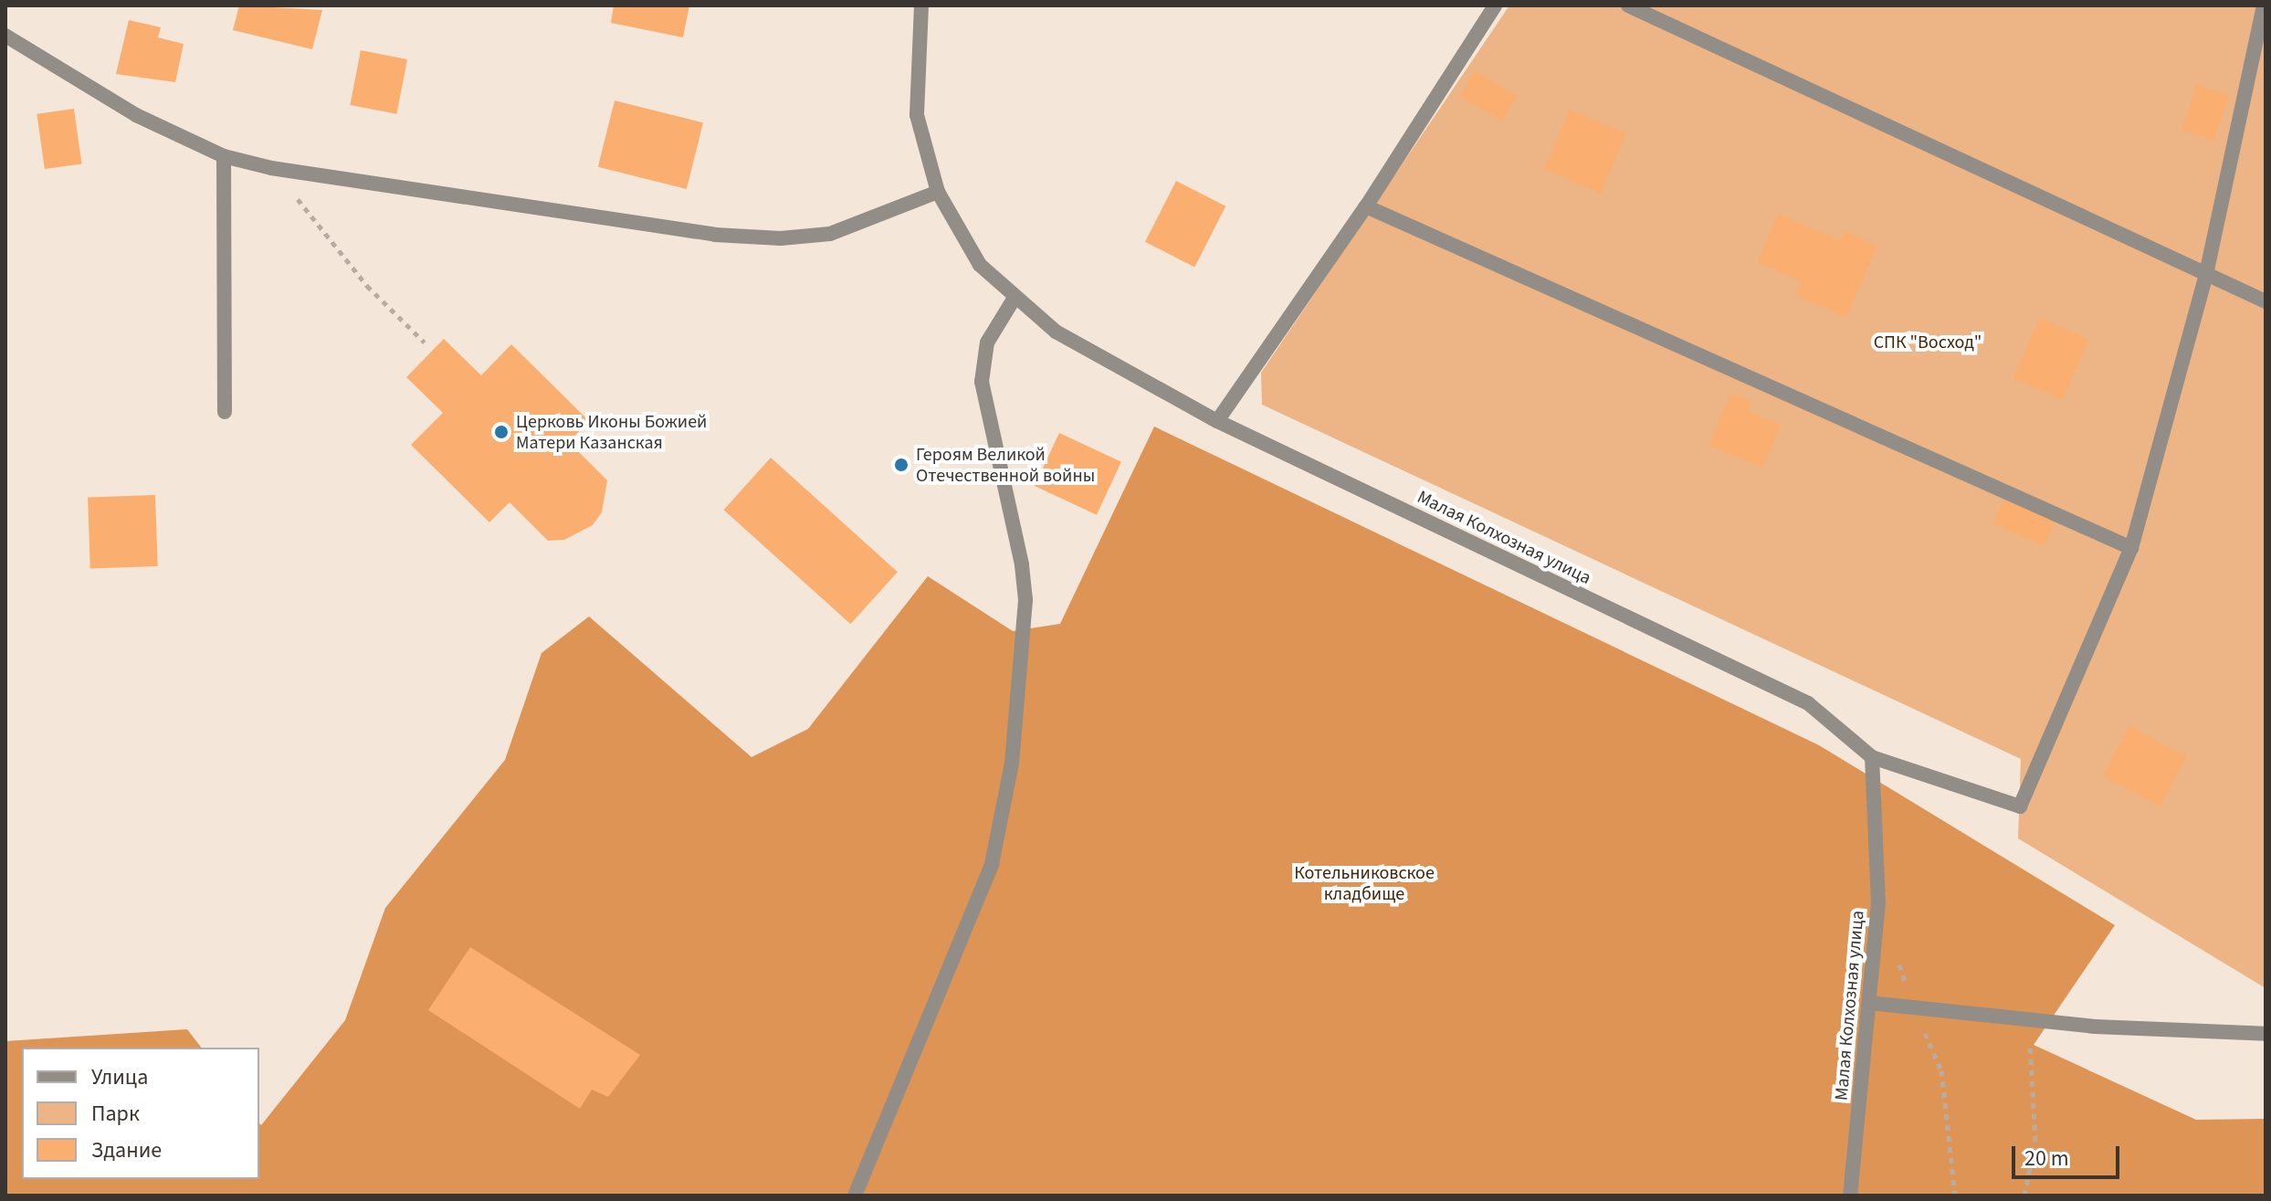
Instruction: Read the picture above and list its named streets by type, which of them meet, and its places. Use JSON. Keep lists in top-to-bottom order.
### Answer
{
  "streets": {
    "street": ["Малая Колхозная улица"]
  },
  "parks": ["СПК \"Восход\"", "Котельниковское кладбище"],
  "places": ["Церковь Иконы Божией Матери Казанская", "Героям Великой Отечественной войны"],
  "legend": ["Улица", "Парк", "Здание"],
  "scale_bar": "20 m"
}
